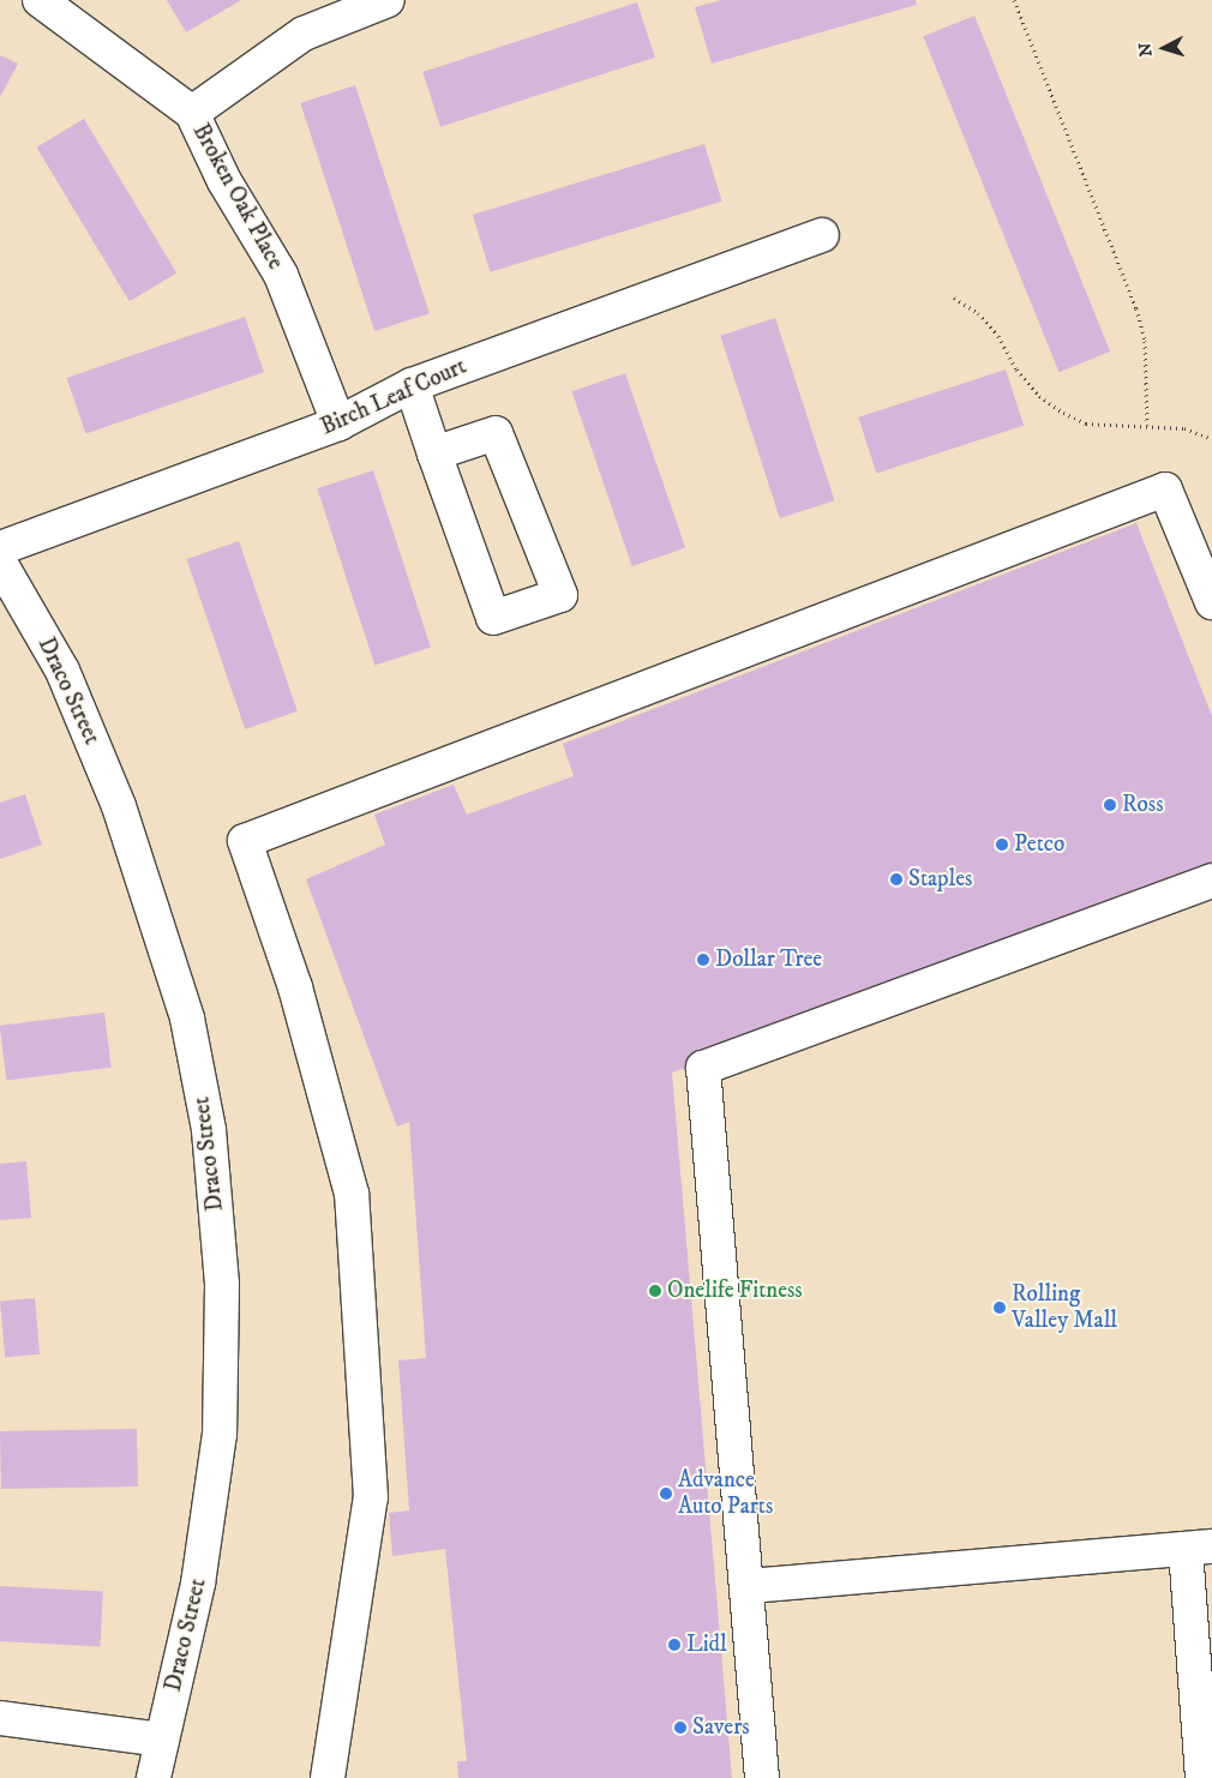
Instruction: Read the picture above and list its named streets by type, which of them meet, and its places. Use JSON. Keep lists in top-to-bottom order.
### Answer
{
  "streets": {
    "street": ["Broken Oak Place", "Birch Leaf Court", "Draco Street"]
  },
  "crossings": [
    ["Broken Oak Place", "Birch Leaf Court"]
  ],
  "places": [
    "Ross",
    "Petco",
    "Staples",
    "Dollar Tree",
    "Onelife Fitness",
    "Rolling Valley Mall",
    "Advance Auto Parts",
    "Lidl",
    "Savers"
  ],
  "north": "left"
}
